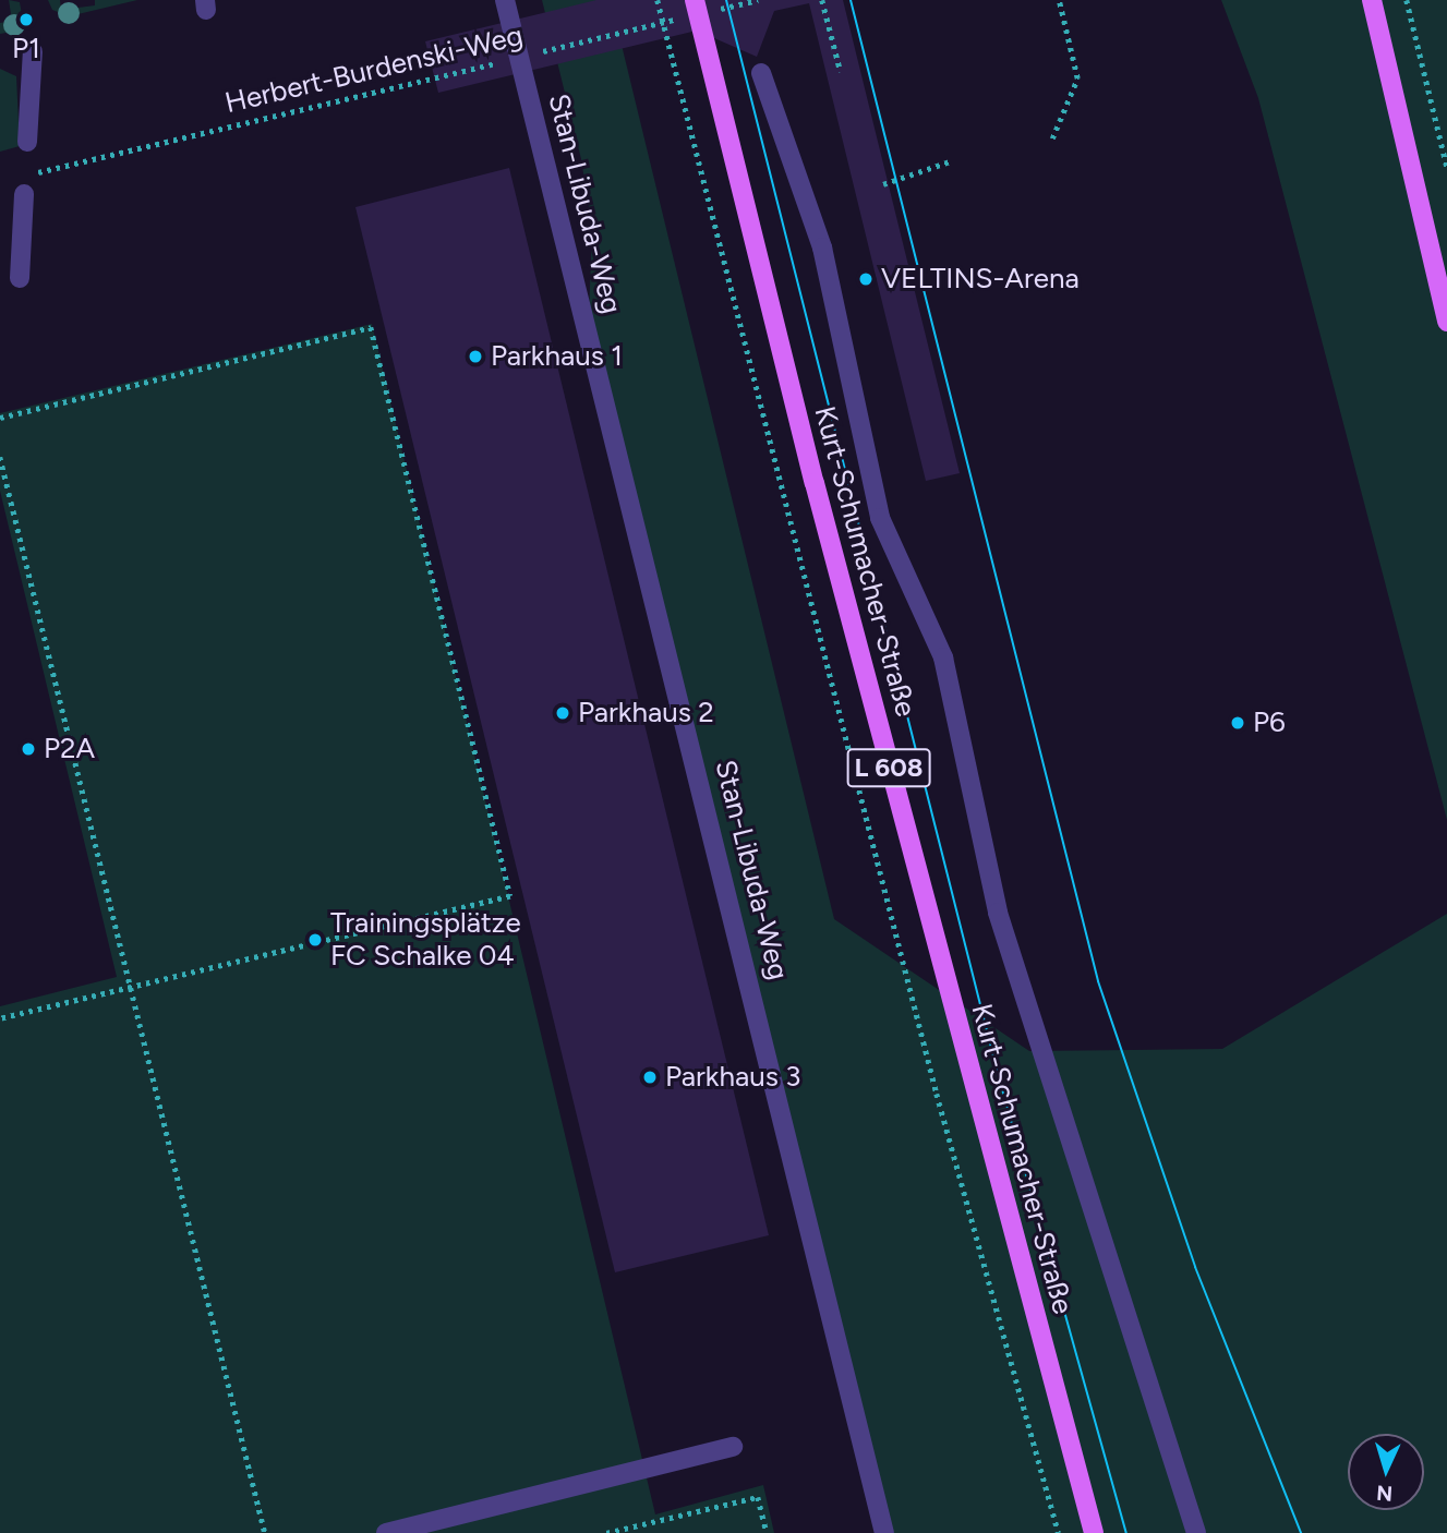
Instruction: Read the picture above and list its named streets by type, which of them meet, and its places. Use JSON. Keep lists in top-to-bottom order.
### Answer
{
  "streets": {
    "main road": ["Kurt-Schumacher-Straße", "L 608"],
    "street": ["Stan-Libuda-Weg"],
    "path": ["Herbert-Burdenski-Weg"]
  },
  "places": [
    "P1",
    "VELTINS-Arena",
    "Parkhaus 1",
    "Parkhaus 2",
    "P6",
    "P2A",
    "Trainingsplätze FC Schalke 04",
    "Parkhaus 3"
  ],
  "north": "bottom"
}
